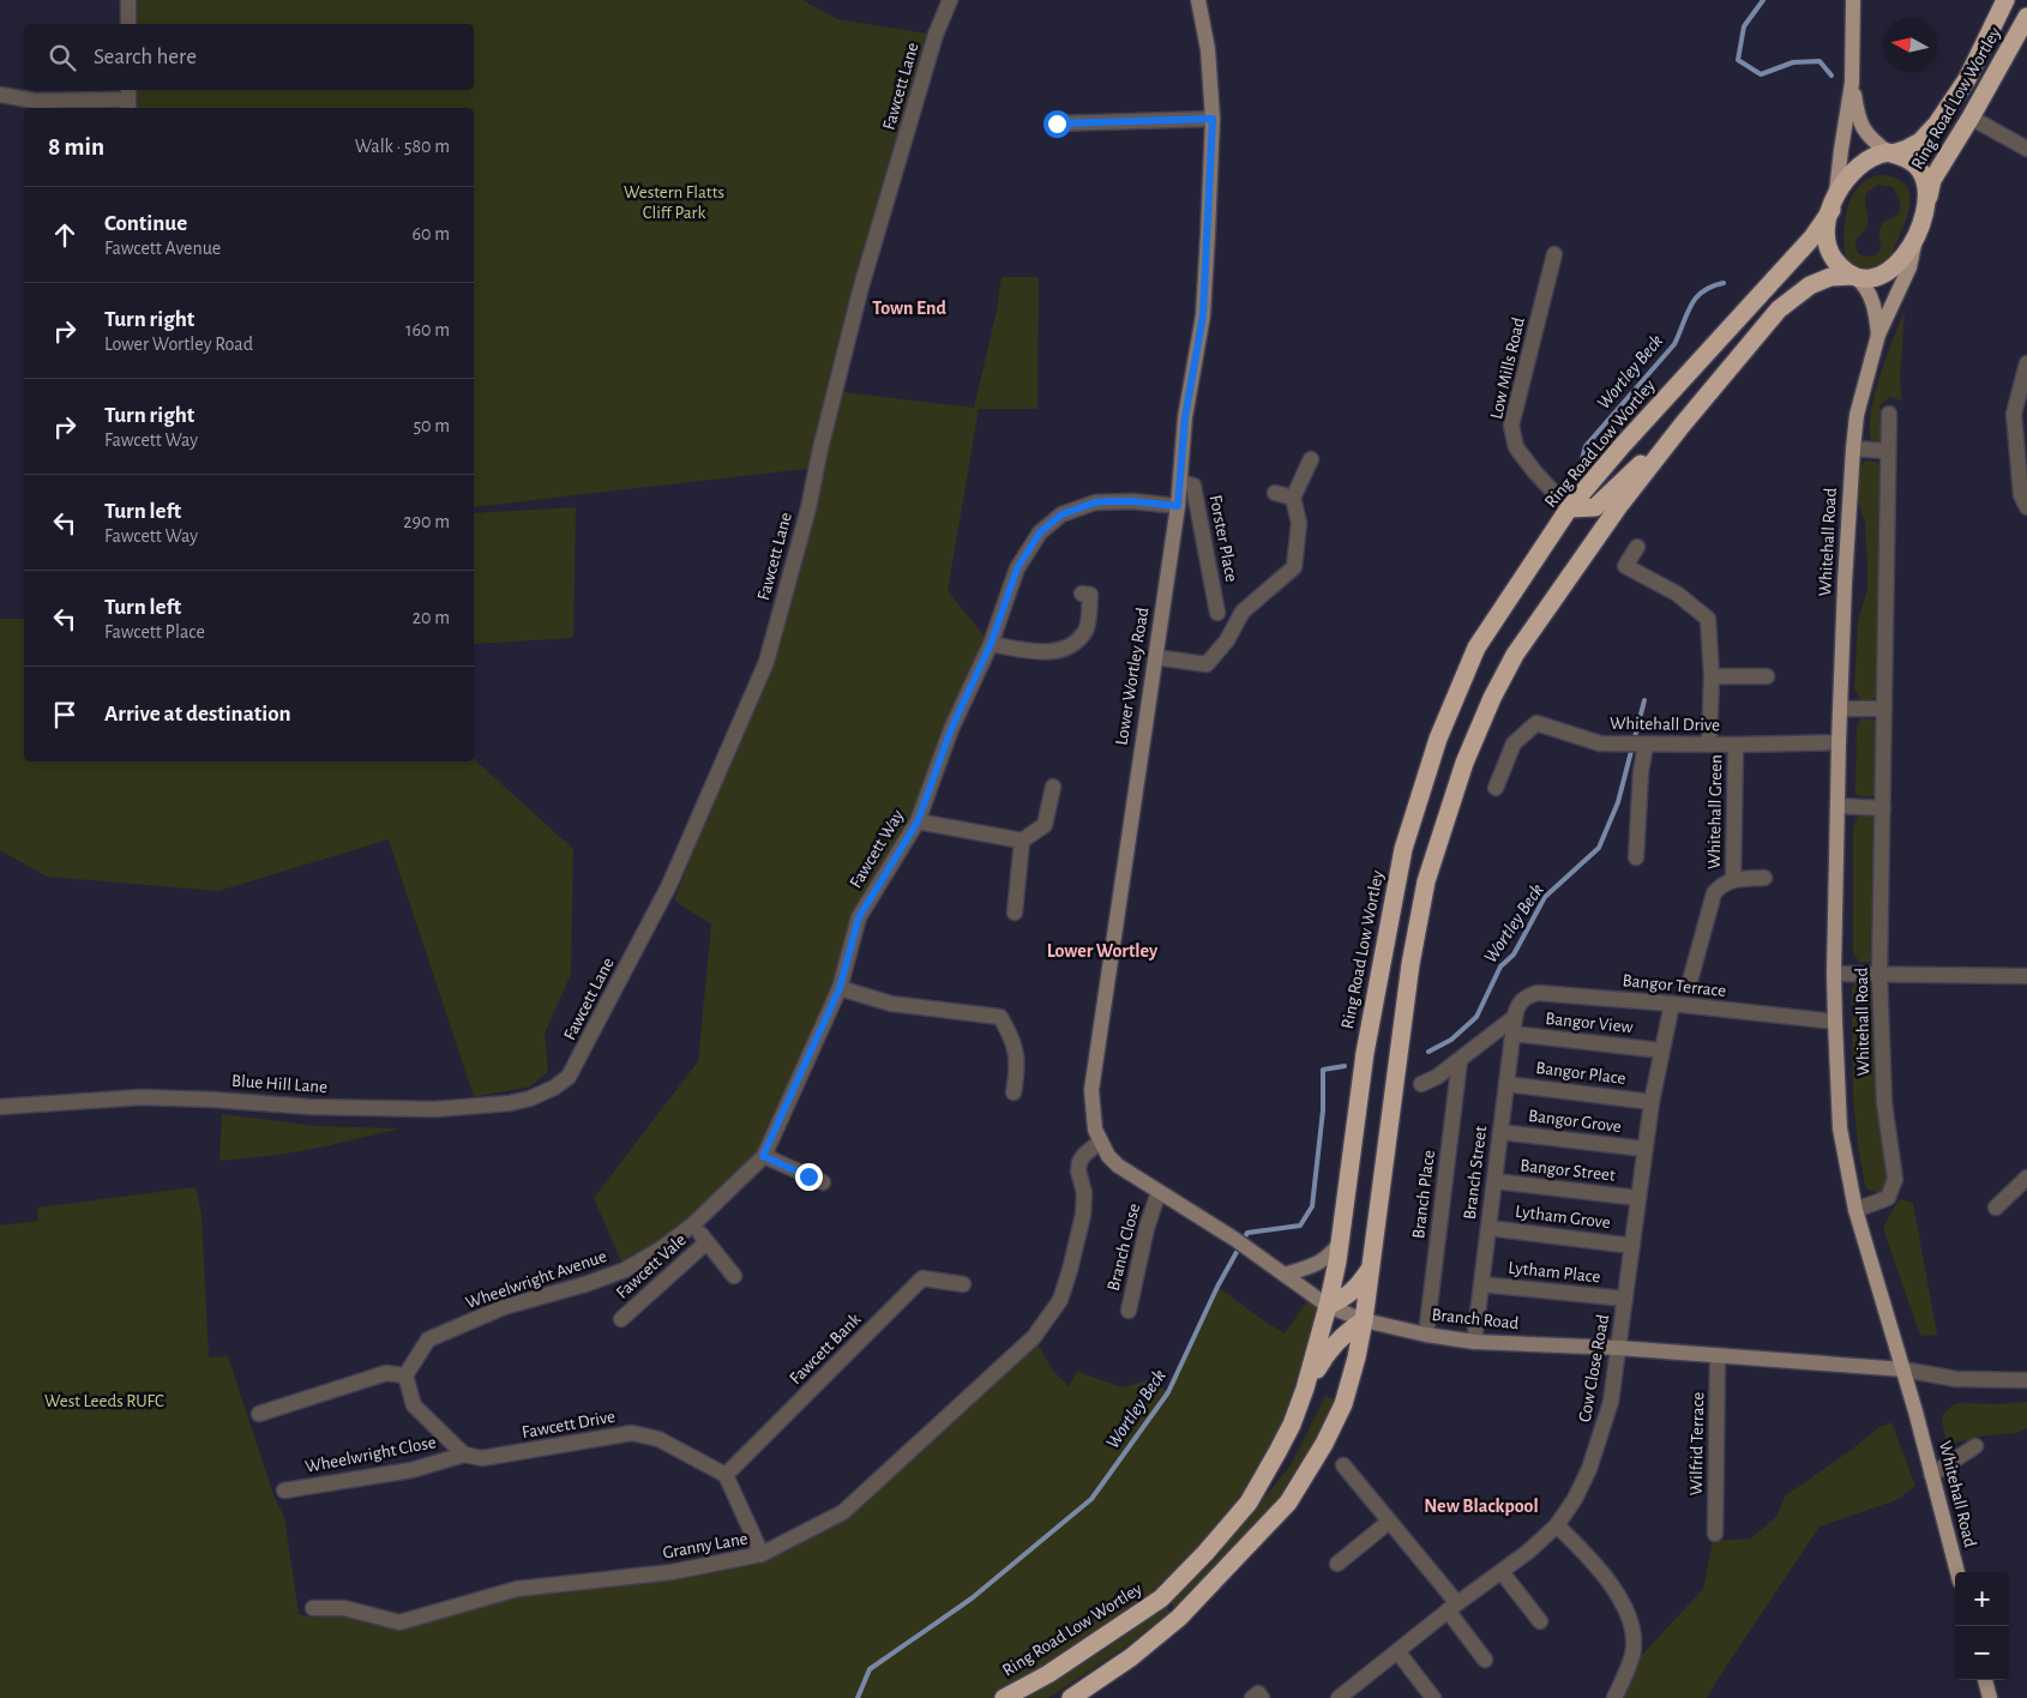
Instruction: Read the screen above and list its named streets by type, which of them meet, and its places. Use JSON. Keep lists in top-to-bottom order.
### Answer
{
  "streets": {
    "highway": ["Ring Road Low Wortley"],
    "main road": ["Whitehall Road"],
    "street": [
      "Fawcett Lane",
      "Low Mills Road",
      "Forster Place",
      "Lower Wortley Road",
      "Whitehall Drive",
      "Whitehall Green",
      "Fawcett Way",
      "Bangor Terrace",
      "Bangor View",
      "Bangor Place",
      "Blue Hill Lane",
      "Bangor Grove",
      "Bangor Street",
      "Branch Street",
      "Branch Place",
      "Lytham Grove",
      "Branch Close",
      "Fawcett Vale",
      "Lytham Place",
      "Wheelwright Avenue",
      "Branch Road",
      "Fawcett Bank",
      "Cow Close Road",
      "Fawcett Drive",
      "Wilfrid Terrace",
      "Wheelwright Close",
      "Granny Lane"
    ]
  },
  "crossings": [
    ["Fawcett Lane", "Blue Hill Lane"],
    ["Ring Road Low Wortley", "Low Mills Road"],
    ["Ring Road Low Wortley", "Whitehall Road"],
    ["Ring Road Low Wortley", "Branch Road"],
    ["Forster Place", "Lower Wortley Road"],
    ["Whitehall Road", "Whitehall Drive"],
    ["Whitehall Road", "Bangor Terrace"],
    ["Whitehall Road", "Branch Road"],
    ["Lower Wortley Road", "Fawcett Way"],
    ["Lower Wortley Road", "Branch Road"],
    ["Lower Wortley Road", "Granny Lane"],
    ["Whitehall Drive", "Whitehall Green"],
    ["Fawcett Way", "Fawcett Vale"],
    ["Fawcett Way", "Wheelwright Avenue"],
    ["Bangor Terrace", "Branch Street"],
    ["Bangor Terrace", "Cow Close Road"],
    ["Bangor View", "Branch Street"],
    ["Bangor View", "Cow Close Road"],
    ["Bangor Place", "Branch Street"],
    ["Bangor Place", "Cow Close Road"],
    ["Bangor Grove", "Branch Street"],
    ["Bangor Grove", "Cow Close Road"],
    ["Bangor Street", "Branch Street"],
    ["Bangor Street", "Cow Close Road"],
    ["Branch Street", "Lytham Grove"],
    ["Branch Street", "Lytham Place"],
    ["Branch Street", "Branch Road"],
    ["Branch Place", "Branch Road"],
    ["Lytham Grove", "Cow Close Road"],
    ["Branch Close", "Branch Road"],
    ["Lytham Place", "Cow Close Road"],
    ["Branch Road", "Cow Close Road"],
    ["Branch Road", "Wilfrid Terrace"],
    ["Branch Road", "Granny Lane"],
    ["Fawcett Bank", "Fawcett Drive"],
    ["Fawcett Drive", "Wheelwright Close"]
  ],
  "districts": ["Town End", "Lower Wortley", "New Blackpool"],
  "water": ["Wortley Beck"],
  "parks": ["Western Flatts Cliff Park", "West Leeds RUFC"],
  "north": "left",
  "page": {
    "search": "Search here",
    "heading": ["8 min", "Walk · 580 m"],
    "list": [
      ["Continue", "Fawcett Avenue", "60 m"],
      ["Turn right", "Lower Wortley Road", "160 m"],
      ["Turn right", "Fawcett Way", "50 m"],
      ["Turn left", "Fawcett Way", "290 m"],
      ["Turn left", "Fawcett Place", "20 m"],
      "Arrive at destination"
    ],
    "map_buttons": ["+", "−"]
  }
}
